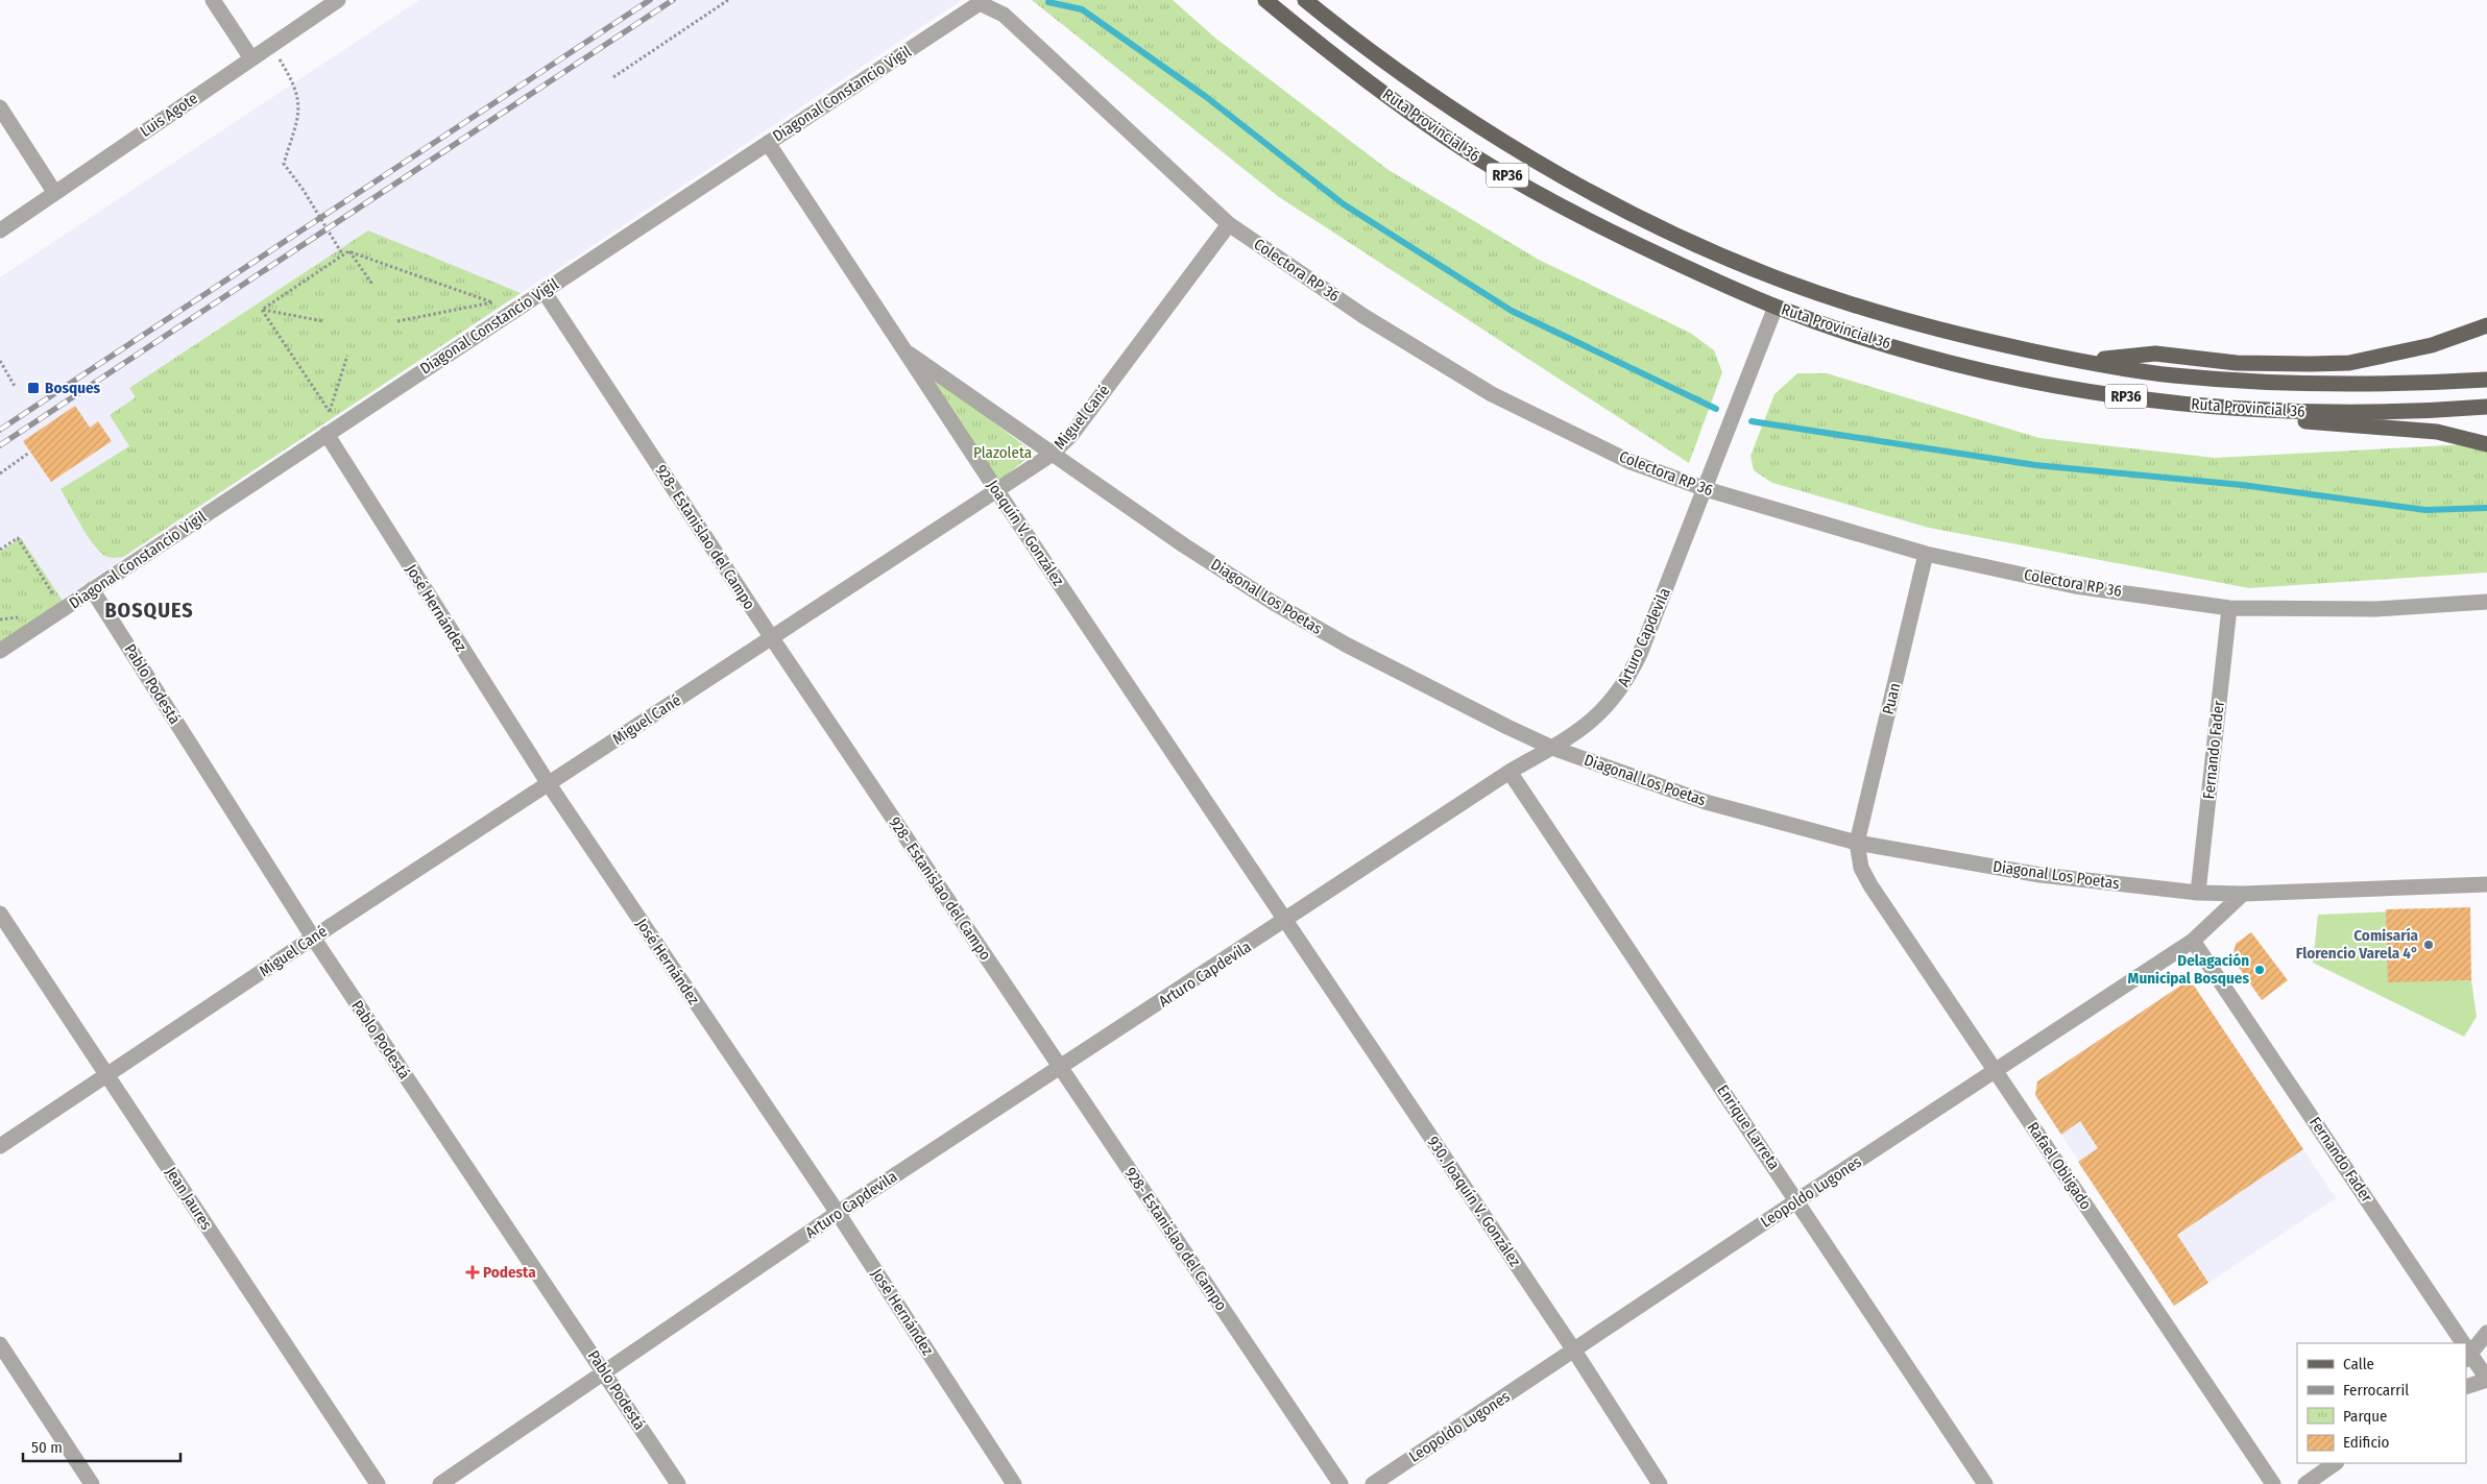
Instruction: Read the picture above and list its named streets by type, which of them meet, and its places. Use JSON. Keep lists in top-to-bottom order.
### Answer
{
  "streets": {
    "main road": ["Ruta Provincial 36", "RP36"],
    "street": [
      "Diagonal Constancio Vigil",
      "Luis Agote",
      "Colectora RP 36",
      "Miguel Cané",
      "Joaquín V. González",
      "928- Estanislao del Campo",
      "Diagonal Los Poetas",
      "José Hernández",
      "Arturo Capdevila",
      "Pablo Podestá",
      "Puan",
      "Fernando Fader",
      "Enrique Larreta",
      "Rafael Obligado",
      "Leopoldo Lugones",
      "Jean Jaures",
      "930. Joaquín V. González"
    ]
  },
  "crossings": [
    ["Diagonal Constancio Vigil", "Colectora RP 36"],
    ["Diagonal Constancio Vigil", "Joaquín V. González"],
    ["Diagonal Constancio Vigil", "928- Estanislao del Campo"],
    ["Diagonal Constancio Vigil", "José Hernández"],
    ["Diagonal Constancio Vigil", "Pablo Podestá"],
    ["Ruta Provincial 36", "Arturo Capdevila"],
    ["Colectora RP 36", "Miguel Cané"],
    ["Colectora RP 36", "Arturo Capdevila"],
    ["Colectora RP 36", "Puan"],
    ["Colectora RP 36", "Fernando Fader"],
    ["Miguel Cané", "Joaquín V. González"],
    ["Miguel Cané", "928- Estanislao del Campo"],
    ["Miguel Cané", "Diagonal Los Poetas"],
    ["Miguel Cané", "José Hernández"],
    ["Miguel Cané", "Pablo Podestá"],
    ["Miguel Cané", "Jean Jaures"],
    ["Joaquín V. González", "Diagonal Los Poetas"],
    ["Joaquín V. González", "Arturo Capdevila"],
    ["Joaquín V. González", "930. Joaquín V. González"],
    ["928- Estanislao del Campo", "Arturo Capdevila"],
    ["Diagonal Los Poetas", "Arturo Capdevila"],
    ["Diagonal Los Poetas", "Puan"],
    ["Diagonal Los Poetas", "Fernando Fader"],
    ["Diagonal Los Poetas", "Rafael Obligado"],
    ["Diagonal Los Poetas", "Leopoldo Lugones"],
    ["José Hernández", "Arturo Capdevila"],
    ["Arturo Capdevila", "Pablo Podestá"],
    ["Arturo Capdevila", "Enrique Larreta"],
    ["Arturo Capdevila", "930. Joaquín V. González"],
    ["Puan", "Rafael Obligado"],
    ["Fernando Fader", "Leopoldo Lugones"],
    ["Enrique Larreta", "Leopoldo Lugones"],
    ["Rafael Obligado", "Leopoldo Lugones"],
    ["Leopoldo Lugones", "930. Joaquín V. González"]
  ],
  "districts": ["BOSQUES"],
  "parks": ["Plazoleta"],
  "places": {
    "transit": ["Bosques"],
    "other": ["Comisaría Florencio Varela 4°", "Delagación Municipal Bosques"],
    "health": ["Podesta"]
  },
  "legend": [
    "Calle",
    "Ferrocarril",
    "Parque",
    "Edificio"
  ],
  "scale_bar": "50 m"
}
